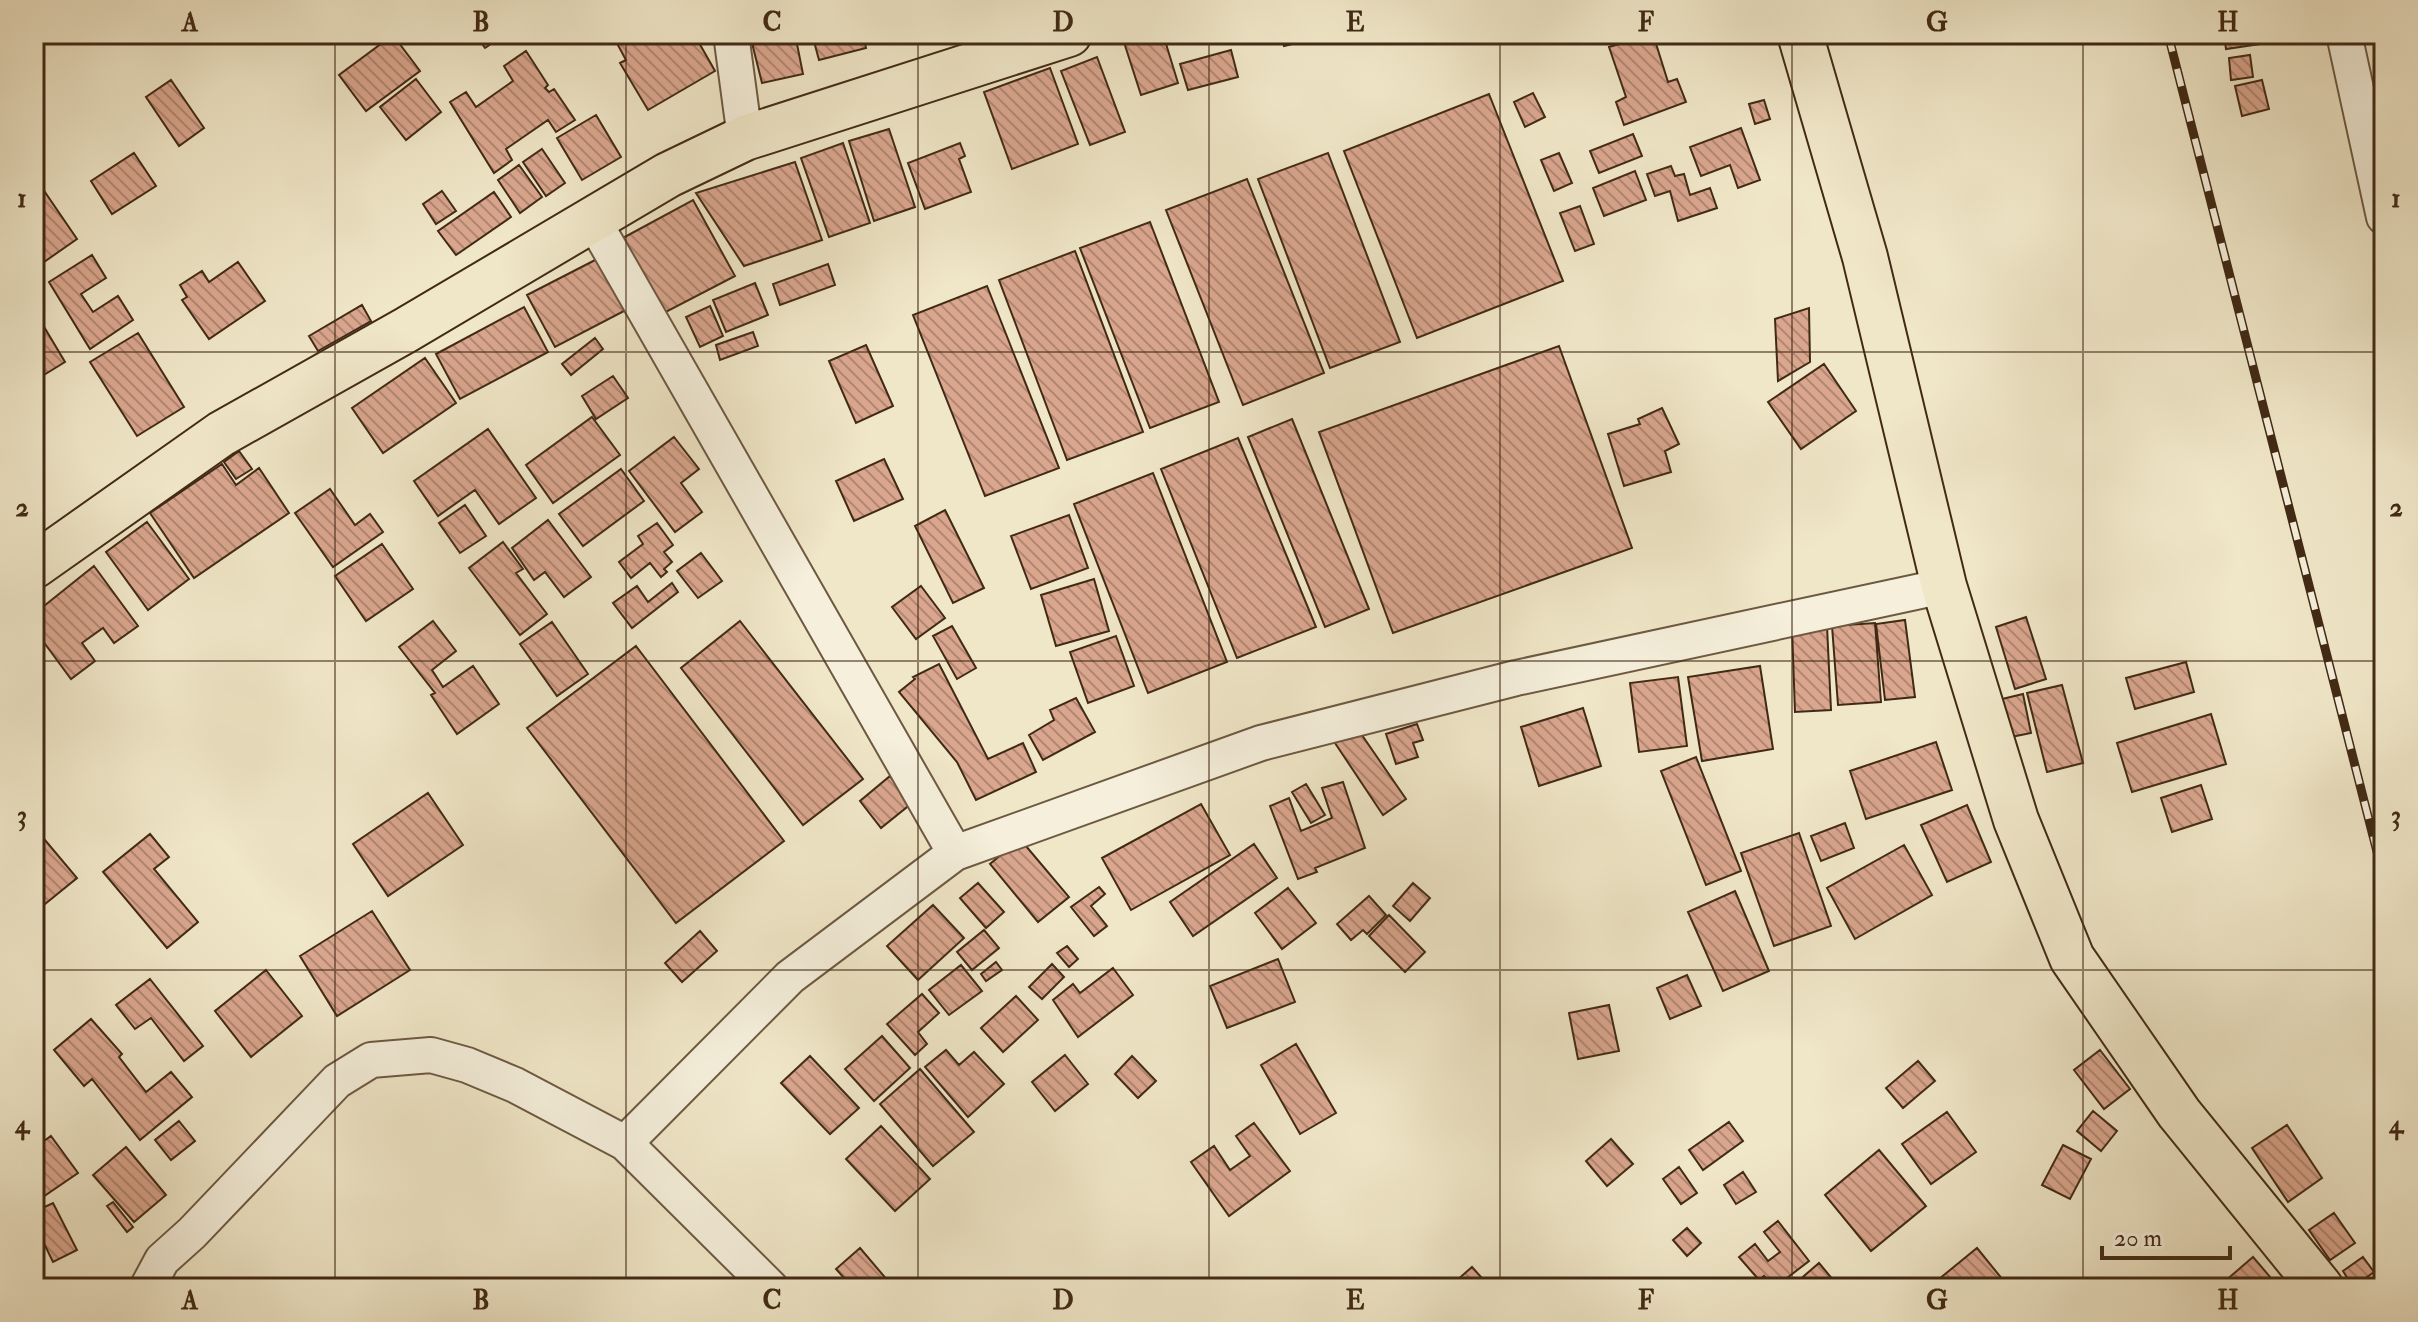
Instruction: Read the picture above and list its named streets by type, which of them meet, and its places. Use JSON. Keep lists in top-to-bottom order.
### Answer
{
  "scale_bar": "20 m",
  "grid": {
    "columns": [
      "A",
      "B",
      "C",
      "D",
      "E",
      "F",
      "G",
      "H"
    ],
    "rows": [
      "1",
      "2",
      "3",
      "4"
    ]
  }
}
